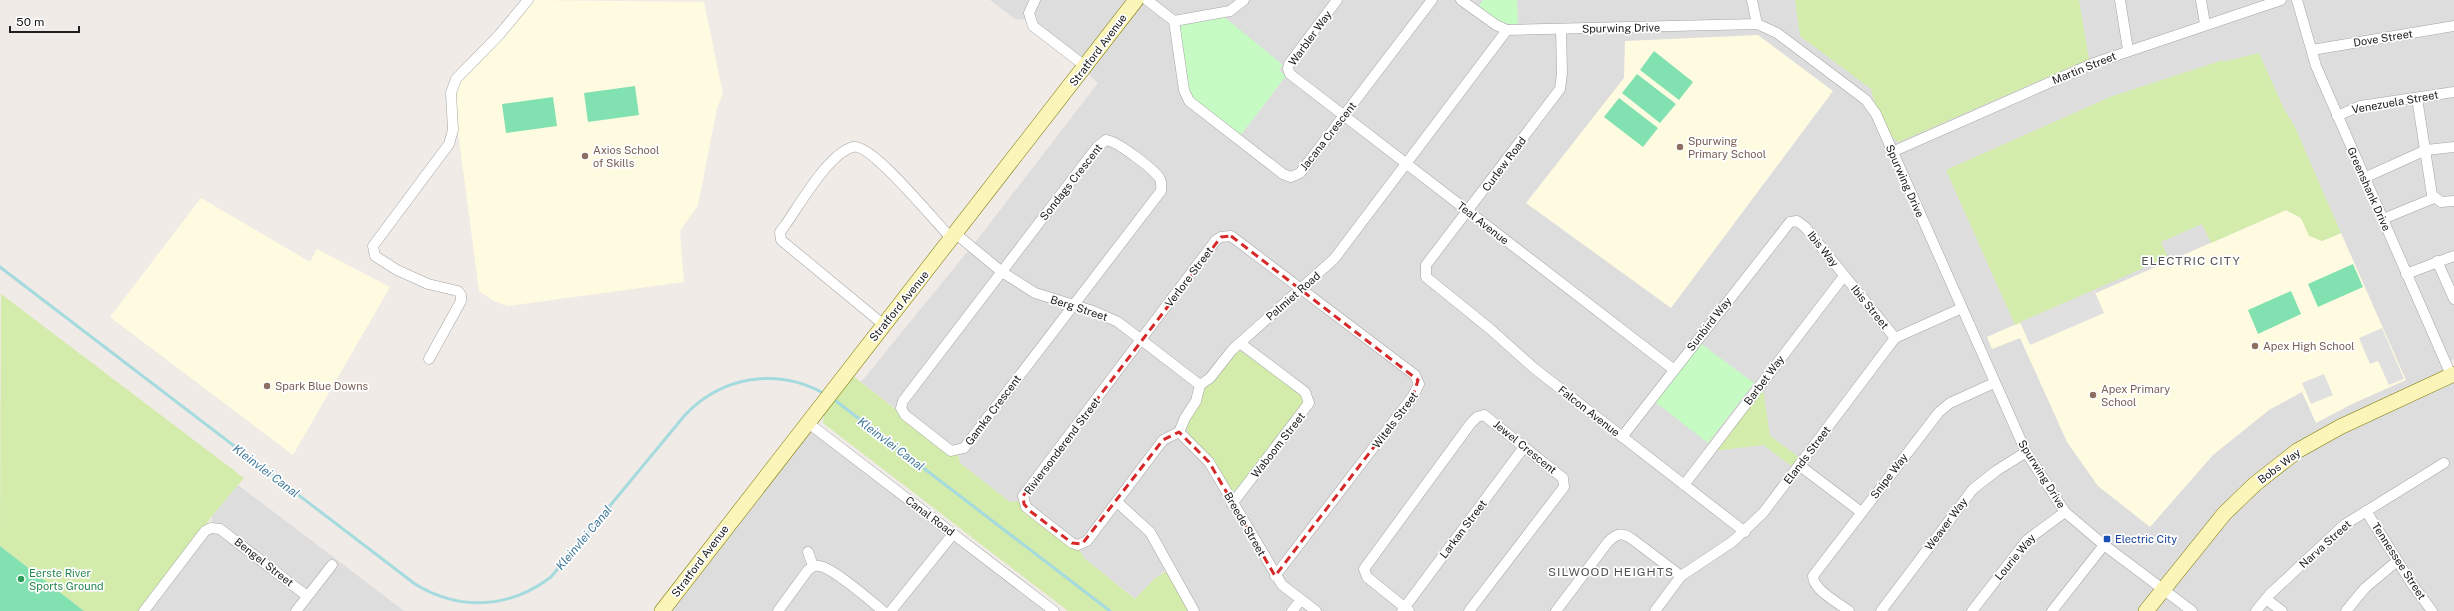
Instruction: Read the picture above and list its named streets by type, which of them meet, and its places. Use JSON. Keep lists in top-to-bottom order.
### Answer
{
  "streets": {
    "street": [
      "Spurwing Drive",
      "Warbler Way",
      "Dove Street",
      "Stratford Avenue",
      "Martin Street",
      "Venezuela Street",
      "Jacana Crescent",
      "Curlew Road",
      "Sondags Crescent",
      "Greenshank Drive",
      "Teal Avenue",
      "Ibis Way",
      "Verlore Street",
      "Palmiet Road",
      "Ibis Street",
      "Berg Street",
      "Sunbird Way",
      "Barbet Way",
      "Gamka Crescent",
      "Falcon Avenue",
      "Witels Street",
      "Waboom Street",
      "Riviersonderend Street",
      "Jewel Crescent",
      "Elands Street",
      "Bobs Way",
      "Snipe Way",
      "Canal Road",
      "Breede Street",
      "Weaver Way",
      "Larkan Street",
      "Narva Street",
      "Lourie Way",
      "Tennessee Street",
      "Bengel Street"
    ]
  },
  "crossings": [
    ["Spurwing Drive", "Martin Street"],
    ["Spurwing Drive", "Curlew Road"],
    ["Spurwing Drive", "Palmiet Road"],
    ["Spurwing Drive", "Elands Street"],
    ["Spurwing Drive", "Bobs Way"],
    ["Spurwing Drive", "Snipe Way"],
    ["Spurwing Drive", "Weaver Way"],
    ["Spurwing Drive", "Lourie Way"],
    ["Warbler Way", "Teal Avenue"],
    ["Dove Street", "Greenshank Drive"],
    ["Stratford Avenue", "Berg Street"],
    ["Stratford Avenue", "Canal Road"],
    ["Venezuela Street", "Greenshank Drive"],
    ["Jacana Crescent", "Teal Avenue"],
    ["Curlew Road", "Teal Avenue"],
    ["Curlew Road", "Falcon Avenue"],
    ["Sondags Crescent", "Berg Street"],
    ["Sondags Crescent", "Gamka Crescent"],
    ["Greenshank Drive", "Bobs Way"],
    ["Teal Avenue", "Palmiet Road"],
    ["Teal Avenue", "Sunbird Way"],
    ["Ibis Way", "Ibis Street"],
    ["Ibis Way", "Sunbird Way"],
    ["Ibis Way", "Barbet Way"],
    ["Verlore Street", "Palmiet Road"],
    ["Verlore Street", "Berg Street"],
    ["Verlore Street", "Witels Street"],
    ["Verlore Street", "Riviersonderend Street"],
    ["Palmiet Road", "Berg Street"],
    ["Palmiet Road", "Witels Street"],
    ["Palmiet Road", "Waboom Street"],
    ["Palmiet Road", "Breede Street"],
    ["Ibis Street", "Barbet Way"],
    ["Ibis Street", "Elands Street"],
    ["Berg Street", "Gamka Crescent"],
    ["Berg Street", "Riviersonderend Street"],
    ["Sunbird Way", "Falcon Avenue"],
    ["Barbet Way", "Falcon Avenue"],
    ["Falcon Avenue", "Elands Street"],
    ["Witels Street", "Breede Street"],
    ["Waboom Street", "Breede Street"],
    ["Jewel Crescent", "Larkan Street"],
    ["Narva Street", "Tennessee Street"]
  ],
  "districts": ["ELECTRIC CITY", "SILWOOD HEIGHTS"],
  "water": ["Kleinvlei Canal"],
  "places": {
    "other": [
      "Spurwing Primary School",
      "Axios School of Skills",
      "Apex High School",
      "Spark Blue Downs",
      "Apex Primary School",
      "Eerste River Sports Ground"
    ],
    "transit": ["Electric City"]
  },
  "scale_bar": "50 m"
}
